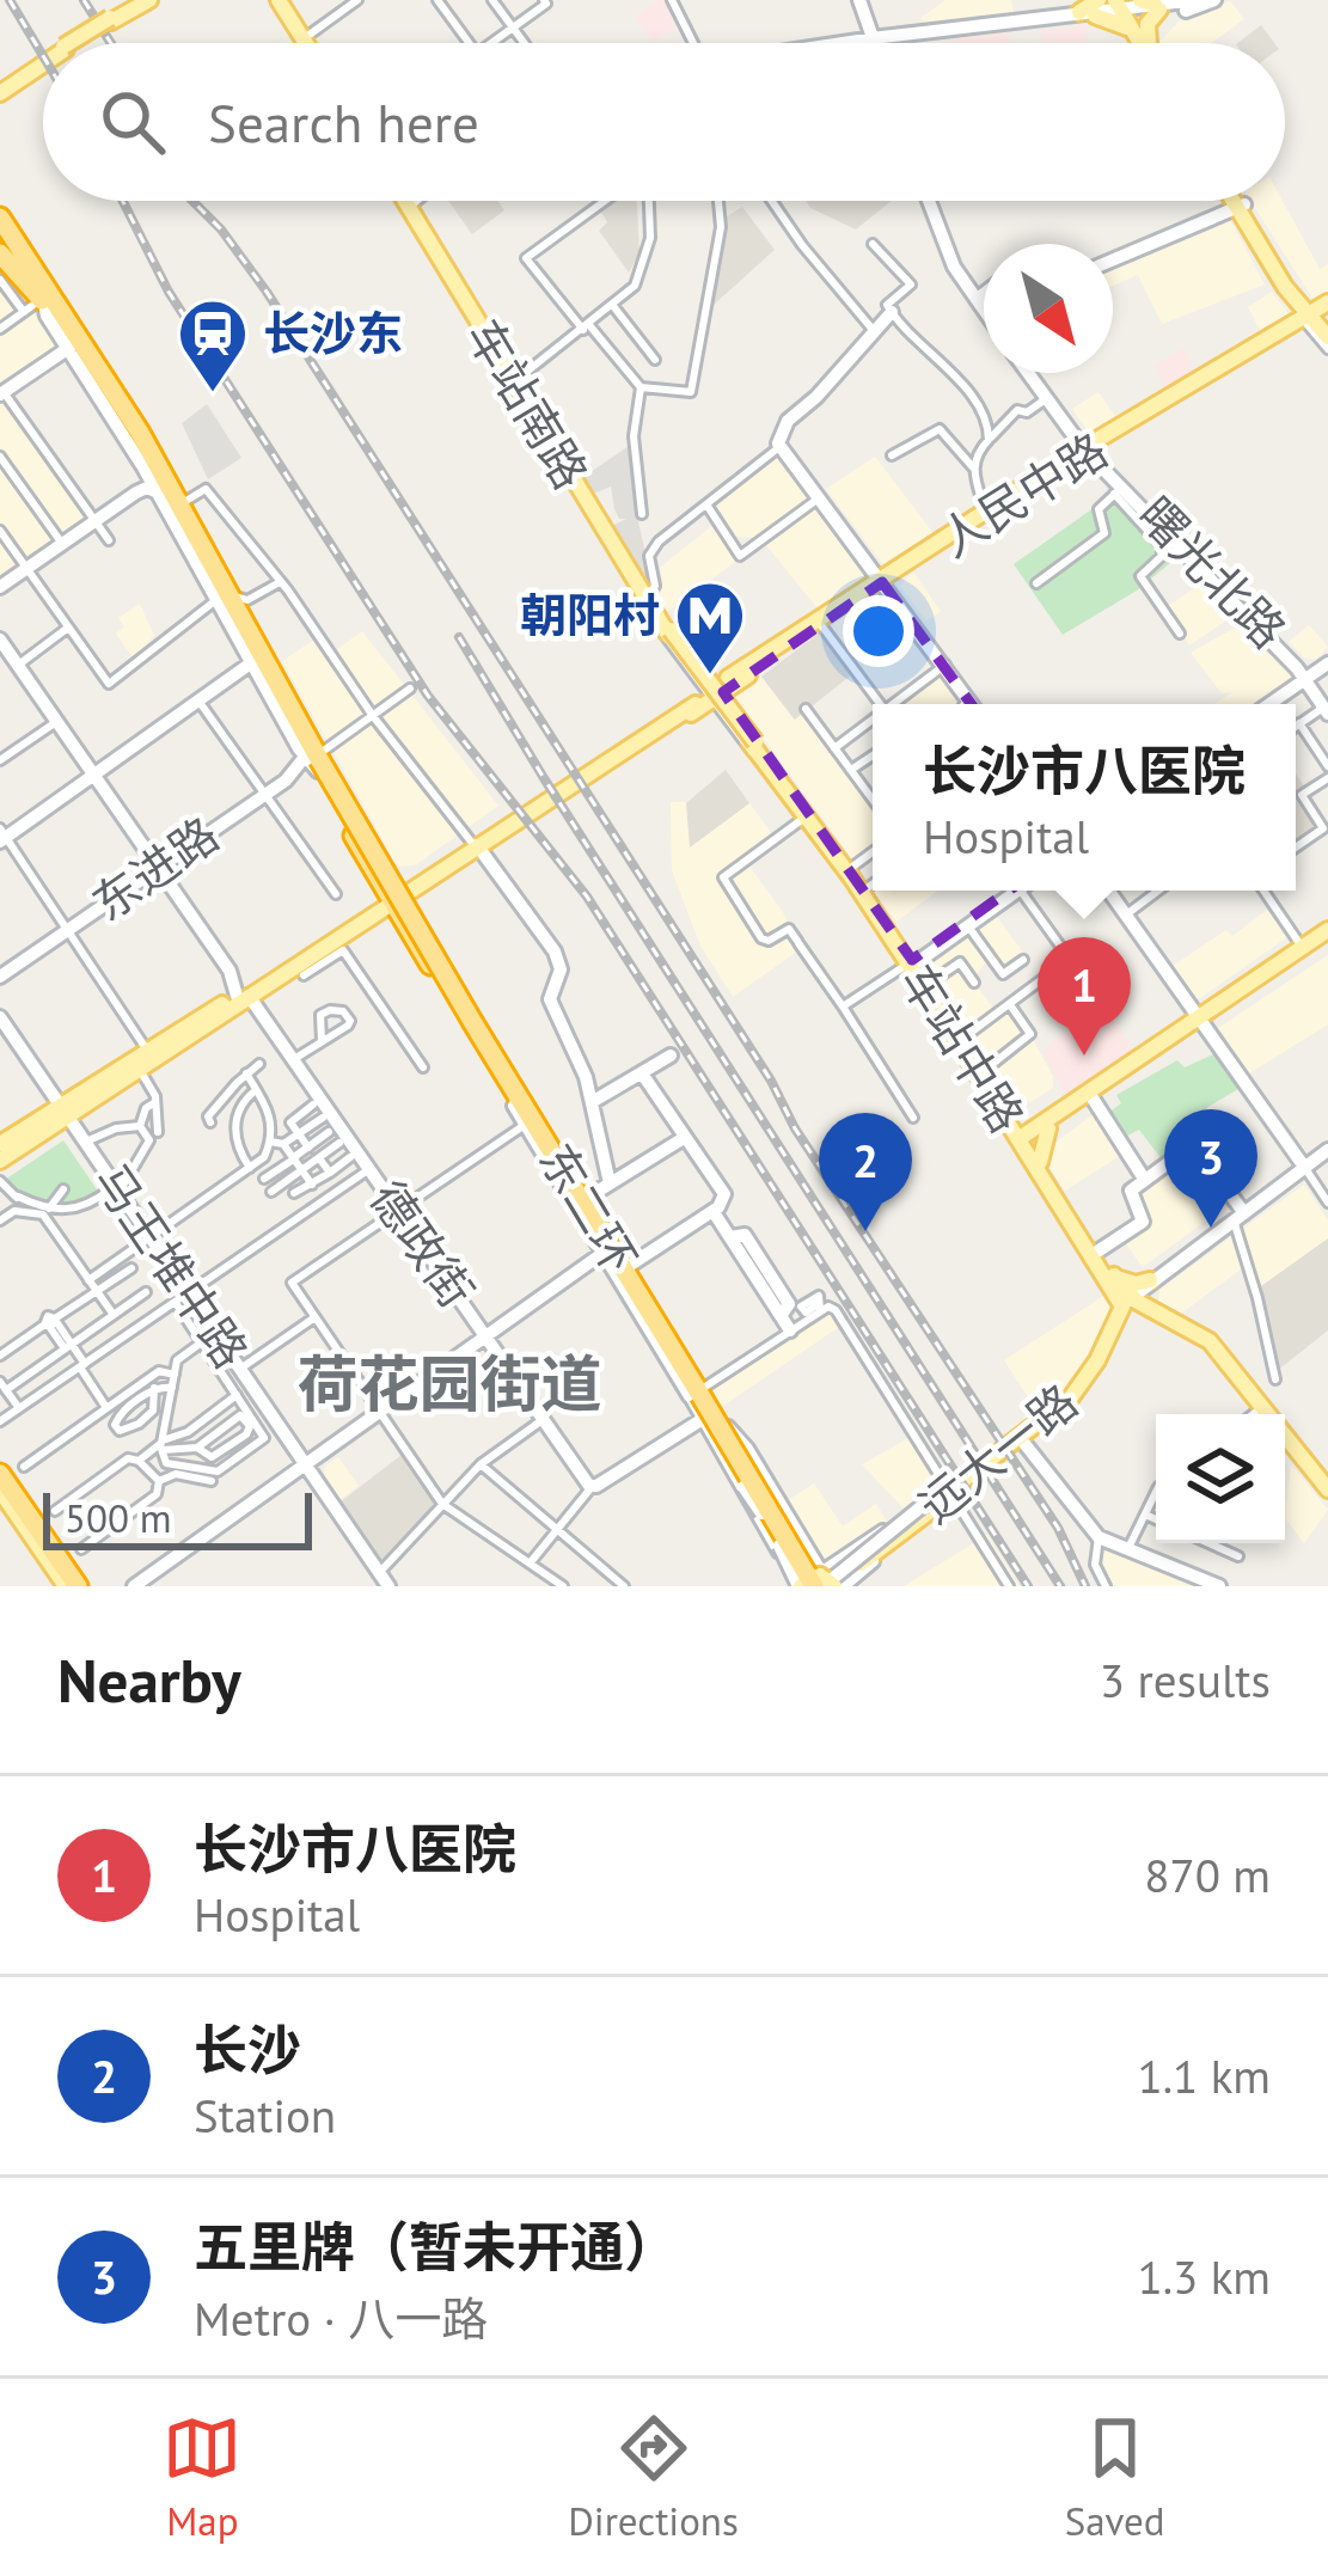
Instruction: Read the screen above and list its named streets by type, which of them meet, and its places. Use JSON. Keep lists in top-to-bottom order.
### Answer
{
  "streets": {
    "highway": ["东二环"],
    "main road": [
      "车站南路",
      "人民中路",
      "车站中路",
      "远大一路"
    ],
    "street": [
      "曙光北路",
      "东进路",
      "德政街",
      "马王堆中路"
    ]
  },
  "crossings": [
    ["人民中路", "曙光北路"],
    ["东进路", "德政街"],
    ["车站中路", "远大一路"],
    ["东二环", "远大一路"]
  ],
  "districts": ["荷花园街道"],
  "places": {
    "station": ["长沙东"],
    "metro station": ["朝阳村"]
  },
  "scale_bar": "500 m",
  "north": "bottom right",
  "page": {
    "search": "Search here",
    "popup": ["长沙市八医院", "Hospital"],
    "pins": ["1", "3", "2"],
    "scale": "500 m",
    "heading": ["Nearby", "3 results"],
    "list": [
      {
        "mark": "1",
        "name": "长沙市八医院",
        "note": "Hospital",
        "value": "870 m"
      },
      {
        "mark": "2",
        "name": "长沙",
        "note": "Station",
        "value": "1.1 km"
      },
      {
        "mark": "3",
        "name": "五里牌（暂未开通）",
        "note": "Metro · 八一路",
        "value": "1.3 km"
      }
    ],
    "nav": ["Map", "Directions", "Saved"]
  }
}
